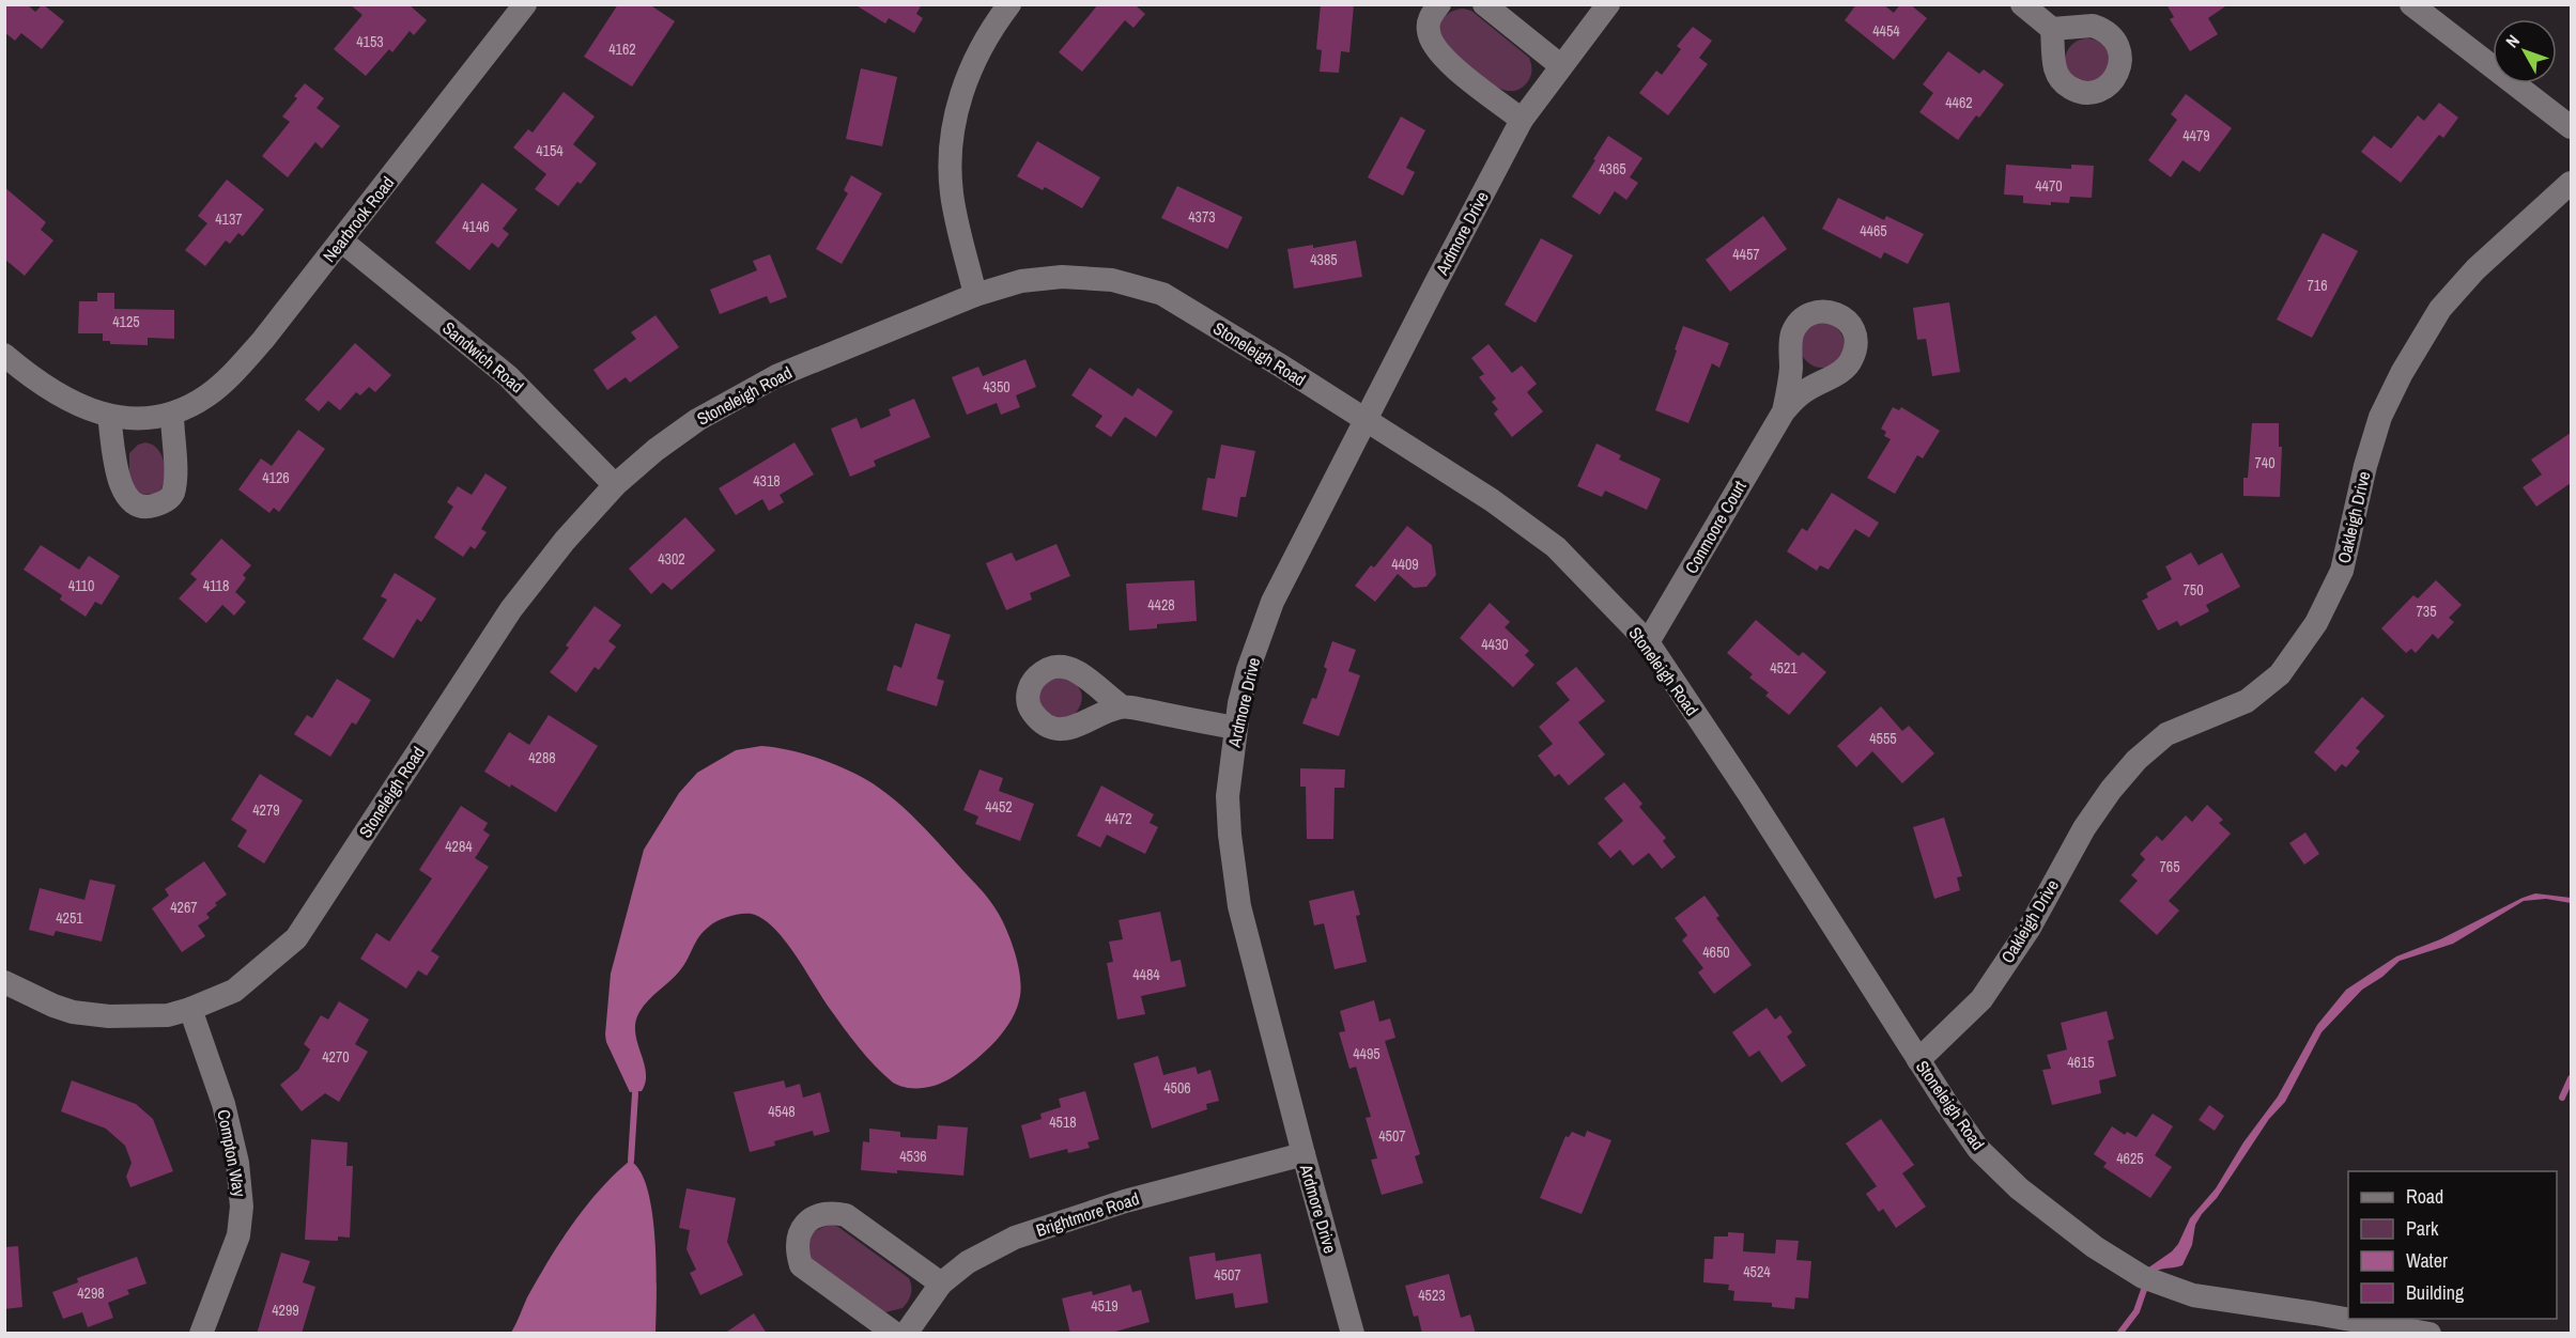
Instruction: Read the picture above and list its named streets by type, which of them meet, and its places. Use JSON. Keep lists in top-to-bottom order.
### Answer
{
  "streets": {
    "street": [
      "Nearbrook Road",
      "Ardmore Drive",
      "Stoneleigh Road",
      "Sandwich Road",
      "Oakleigh Drive",
      "Conmoore Court",
      "Compton Way",
      "Brightmore Road"
    ]
  },
  "crossings": [
    ["Nearbrook Road", "Sandwich Road"],
    ["Ardmore Drive", "Stoneleigh Road"],
    ["Ardmore Drive", "Brightmore Road"],
    ["Stoneleigh Road", "Sandwich Road"],
    ["Stoneleigh Road", "Oakleigh Drive"],
    ["Stoneleigh Road", "Conmoore Court"],
    ["Stoneleigh Road", "Compton Way"]
  ],
  "house_numbers": [
    "4454",
    "4153",
    "4162",
    "4462",
    "4479",
    "4154",
    "4365",
    "4470",
    "4373",
    "4137",
    "4146",
    "4465",
    "4457",
    "4385",
    "716",
    "4125",
    "4350",
    "740",
    "4126",
    "4318",
    "4302",
    "4409",
    "4110",
    "4118",
    "750",
    "4428",
    "735",
    "4430",
    "4521",
    "4555",
    "4288",
    "4452",
    "4279",
    "4472",
    "4284",
    "765",
    "4267",
    "4251",
    "4650",
    "4484",
    "4495",
    "4270",
    "4615",
    "4506",
    "4548",
    "4518",
    "4507",
    "4536",
    "4625",
    "4524",
    "4507",
    "4298",
    "4523",
    "4519",
    "4299"
  ],
  "legend": [
    "Road",
    "Park",
    "Water",
    "Building"
  ],
  "north": "top left"
}
